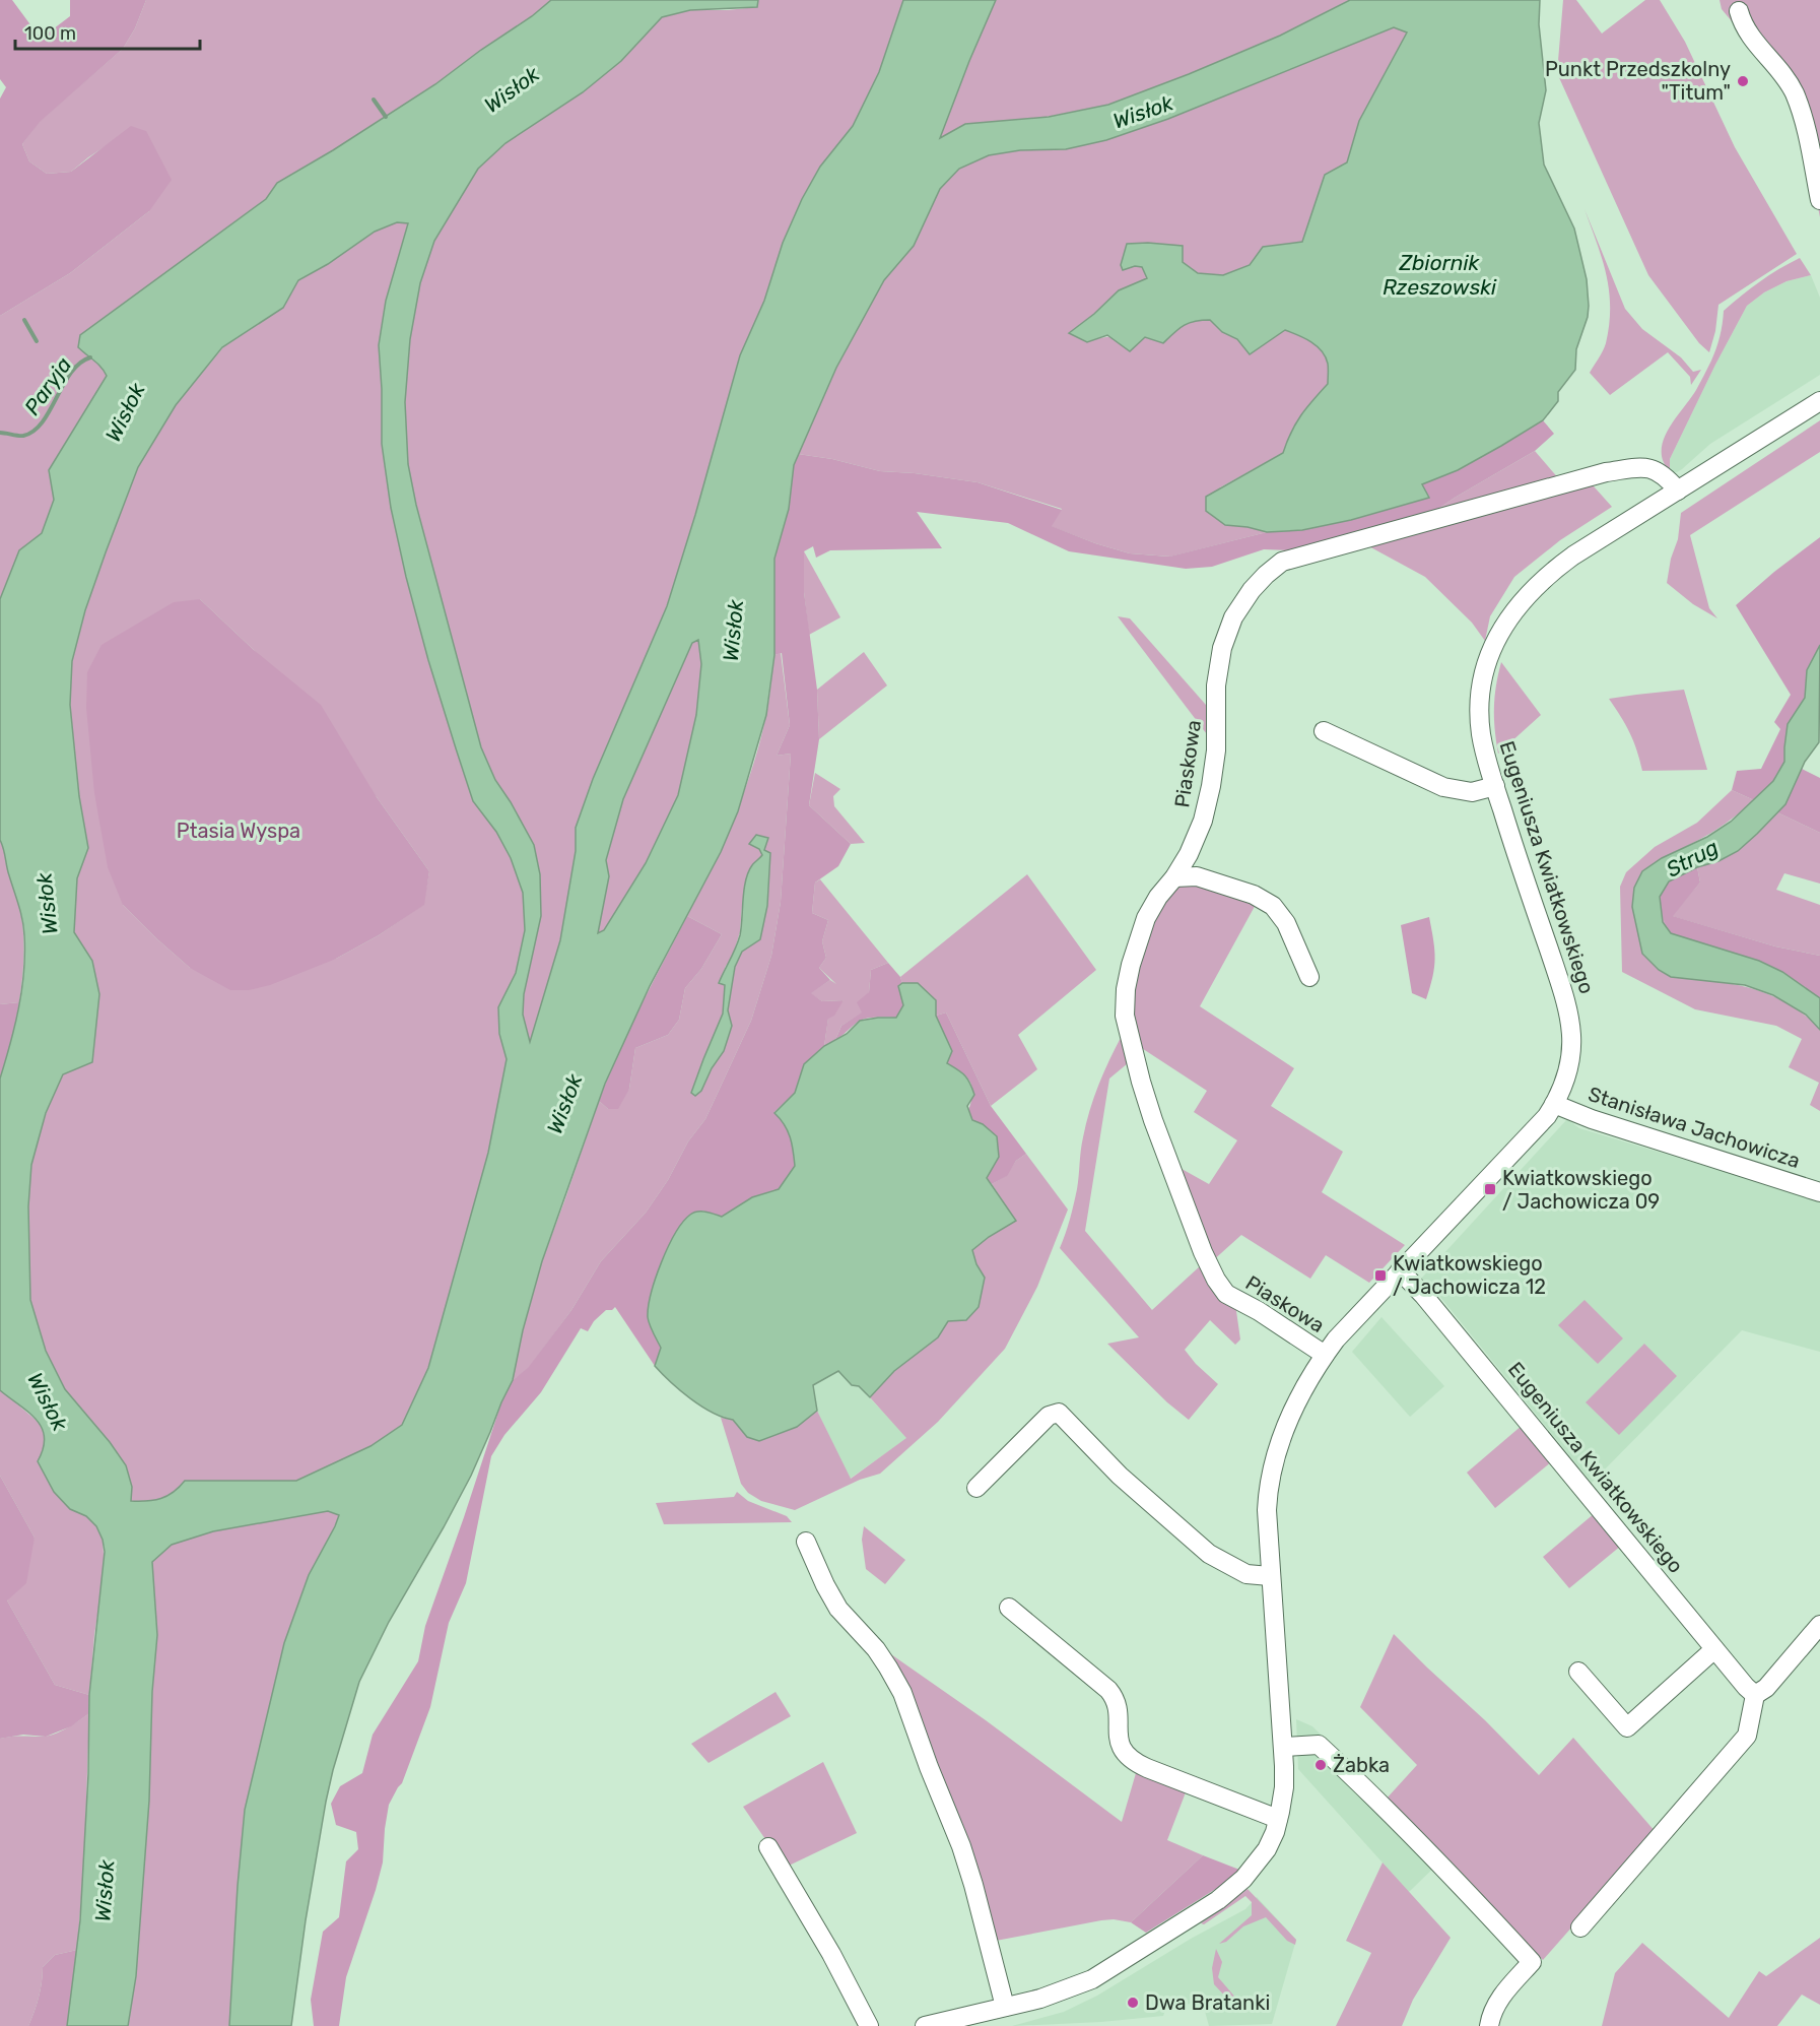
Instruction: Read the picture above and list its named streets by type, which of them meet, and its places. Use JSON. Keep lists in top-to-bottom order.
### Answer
{
  "streets": {
    "street": ["Piaskowa", "Eugeniusza Kwiatkowskiego", "Stanisława Jachowicza"]
  },
  "crossings": [
    ["Piaskowa", "Eugeniusza Kwiatkowskiego"],
    ["Eugeniusza Kwiatkowskiego", "Stanisława Jachowicza"]
  ],
  "water": [
    "Wisłok",
    "Zbiornik Rzeszowski",
    "Paryja",
    "Strug"
  ],
  "parks": ["Ptasia Wyspa"],
  "places": {
    "other": ["Punkt Przedszkolny \"Titum\"", "Żabka", "Dwa Bratanki"],
    "transit": ["Kwiatkowskiego / Jachowicza 09", "Kwiatkowskiego / Jachowicza 12"]
  },
  "scale_bar": "100 m"
}
